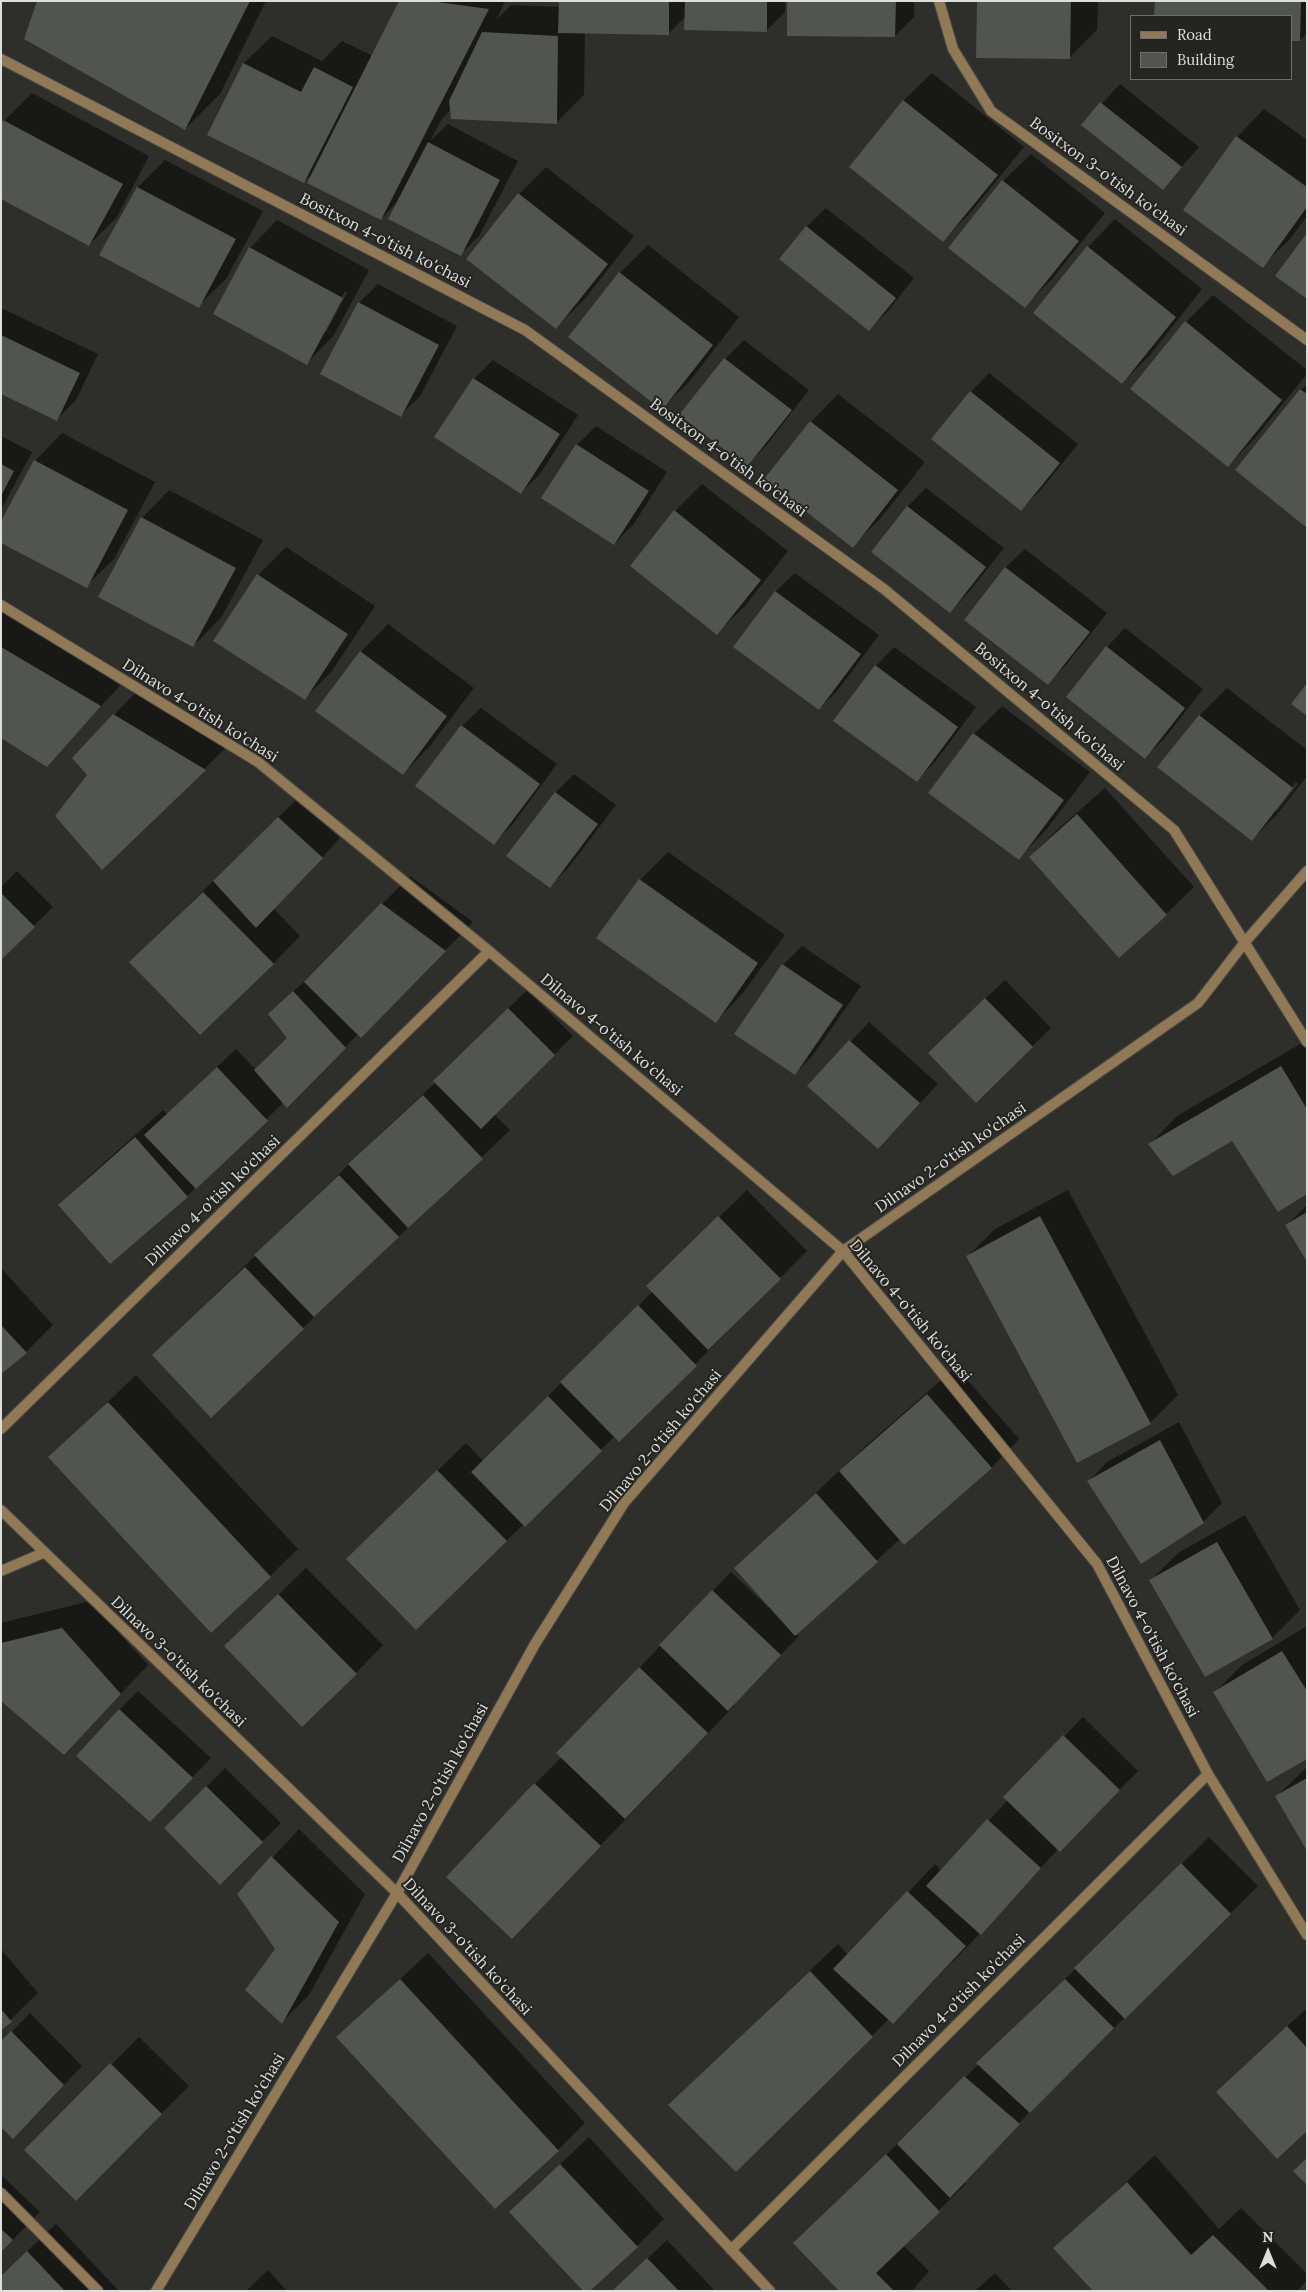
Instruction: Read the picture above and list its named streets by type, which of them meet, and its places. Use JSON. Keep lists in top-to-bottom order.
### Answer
{
  "streets": {
    "street": [
      "Bositxon 3-o'tish ko'chasi",
      "Bositxon 4-o'tish ko'chasi",
      "Dilnavo 4-o'tish ko'chasi",
      "Dilnavo 2-o'tish ko'chasi",
      "Dilnavo 3-o'tish ko'chasi"
    ]
  },
  "crossings": [
    ["Bositxon 4-o'tish ko'chasi", "Dilnavo 2-o'tish ko'chasi"],
    ["Dilnavo 4-o'tish ko'chasi", "Dilnavo 2-o'tish ko'chasi"],
    ["Dilnavo 4-o'tish ko'chasi", "Dilnavo 3-o'tish ko'chasi"],
    ["Dilnavo 2-o'tish ko'chasi", "Dilnavo 3-o'tish ko'chasi"]
  ],
  "legend": ["Road", "Building"],
  "north": "top"
}
